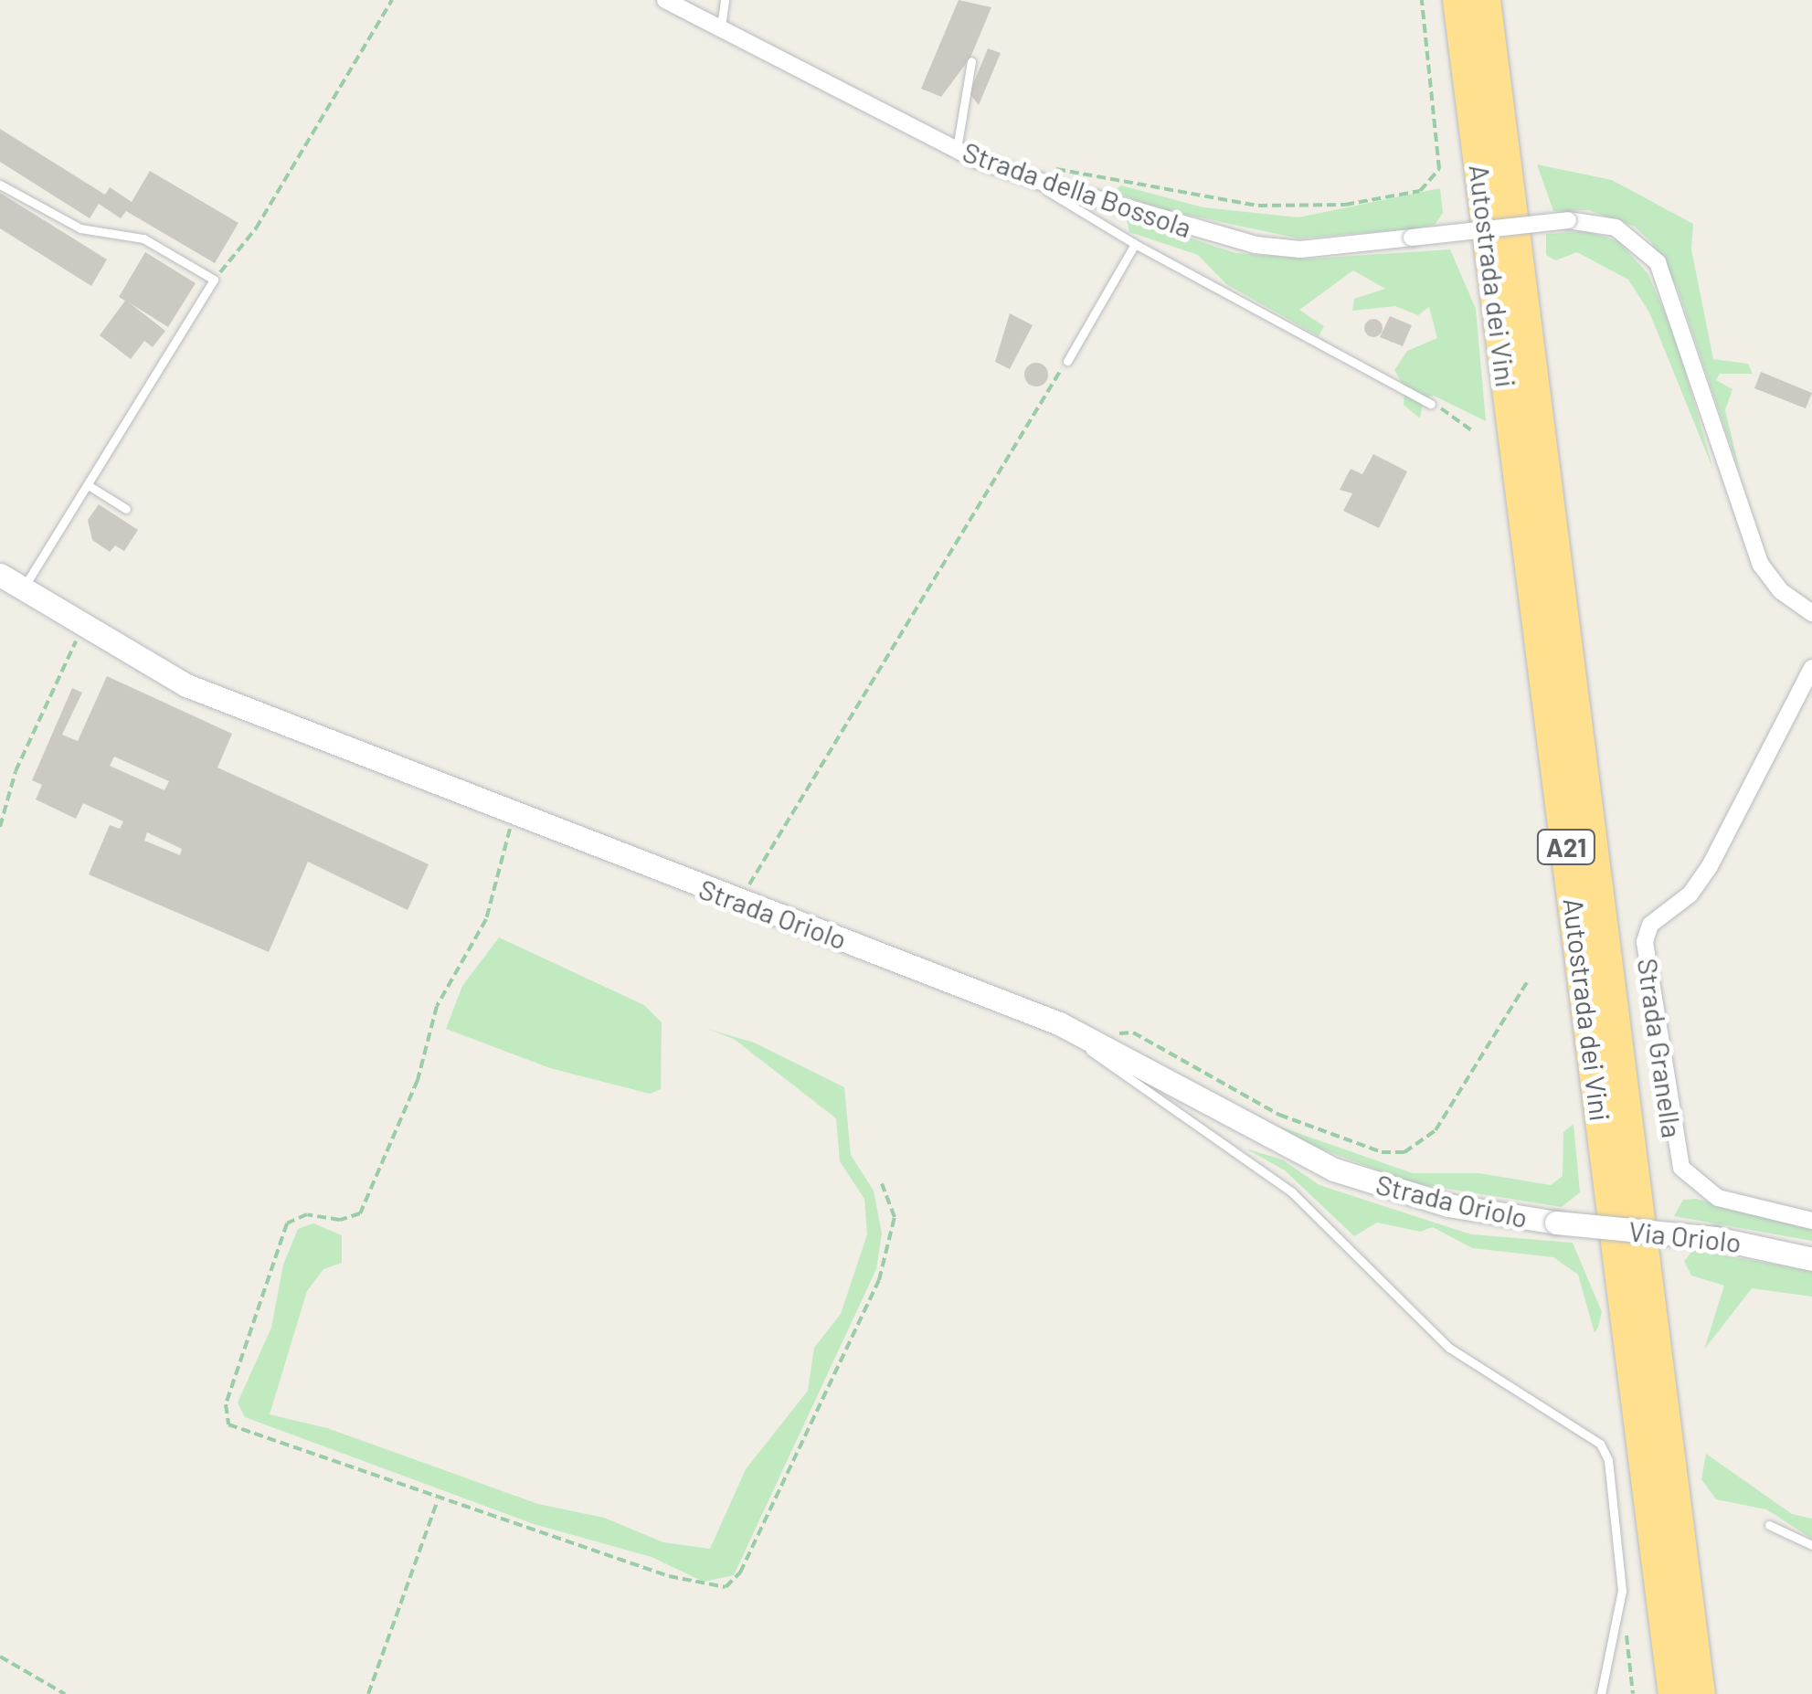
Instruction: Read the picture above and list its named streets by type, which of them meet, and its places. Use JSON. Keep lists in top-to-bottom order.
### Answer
{
  "streets": {
    "highway": ["Autostrada dei Vini", "A21"],
    "street": [
      "Strada della Bossola",
      "Strada Oriolo",
      "Strada Granella",
      "Via Oriolo"
    ]
  },
  "crossings": [
    ["Strada Oriolo", "Via Oriolo"]
  ]
}
